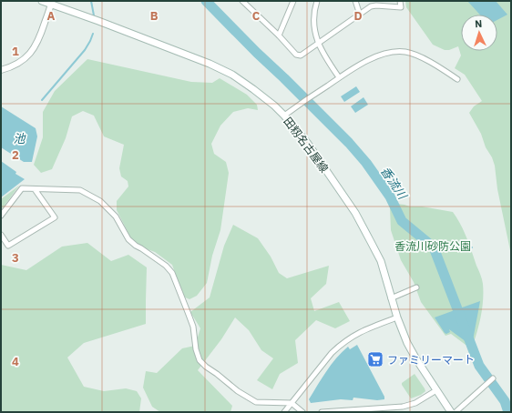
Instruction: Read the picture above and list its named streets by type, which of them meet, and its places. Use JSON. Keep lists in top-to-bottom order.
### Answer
{
  "streets": {
    "main road": ["田籾名古屋線"]
  },
  "water": ["池", "香流川"],
  "parks": ["香流川砂防公園"],
  "places": {
    "supermarket": ["ファミリーマート"]
  },
  "north": "top",
  "grid": {
    "columns": [
      "A",
      "B",
      "C",
      "D"
    ],
    "rows": [
      "1",
      "2",
      "3",
      "4"
    ]
  }
}
